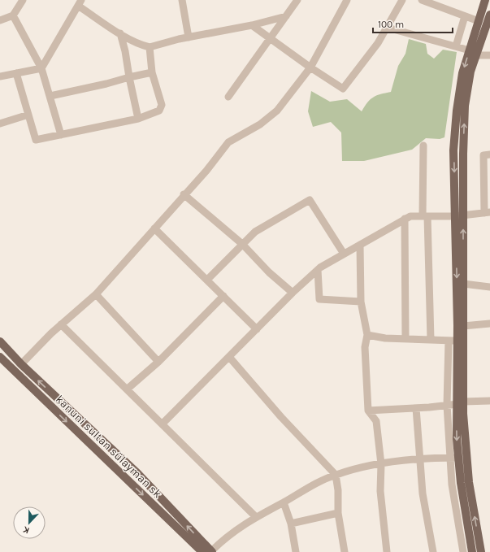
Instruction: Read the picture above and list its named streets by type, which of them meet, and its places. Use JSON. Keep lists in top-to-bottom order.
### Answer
{
  "streets": {
    "main road": ["kanuni sultan sülayman sk"]
  },
  "scale_bar": "100 m",
  "north": "bottom"
}
